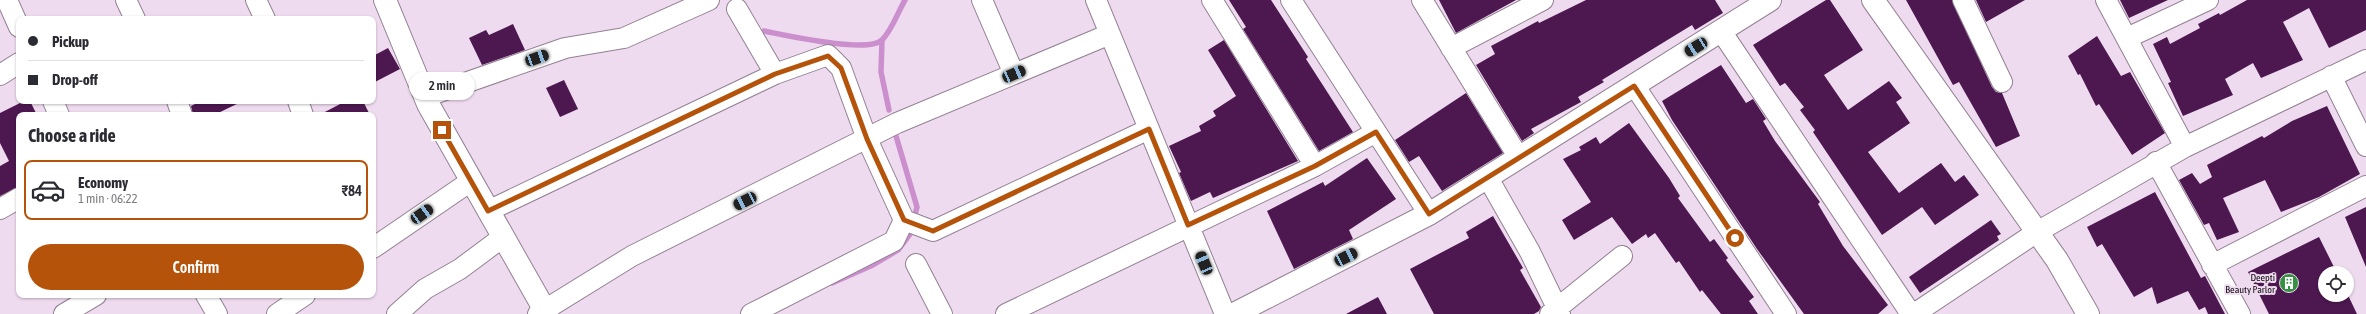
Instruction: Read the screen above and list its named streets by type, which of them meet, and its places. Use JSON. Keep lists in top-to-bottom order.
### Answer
{
  "places": {
    "building": ["Deepti Beauty Parlor"]
  },
  "page": {
    "banner": ["Pickup", "Drop-off"],
    "bubble": "2 min",
    "heading": "Choose a ride",
    "list": [
      {
        "name": "Economy",
        "note": "1 min · 06:22",
        "value": "₹84"
      }
    ],
    "buttons": "Confirm"
  }
}
